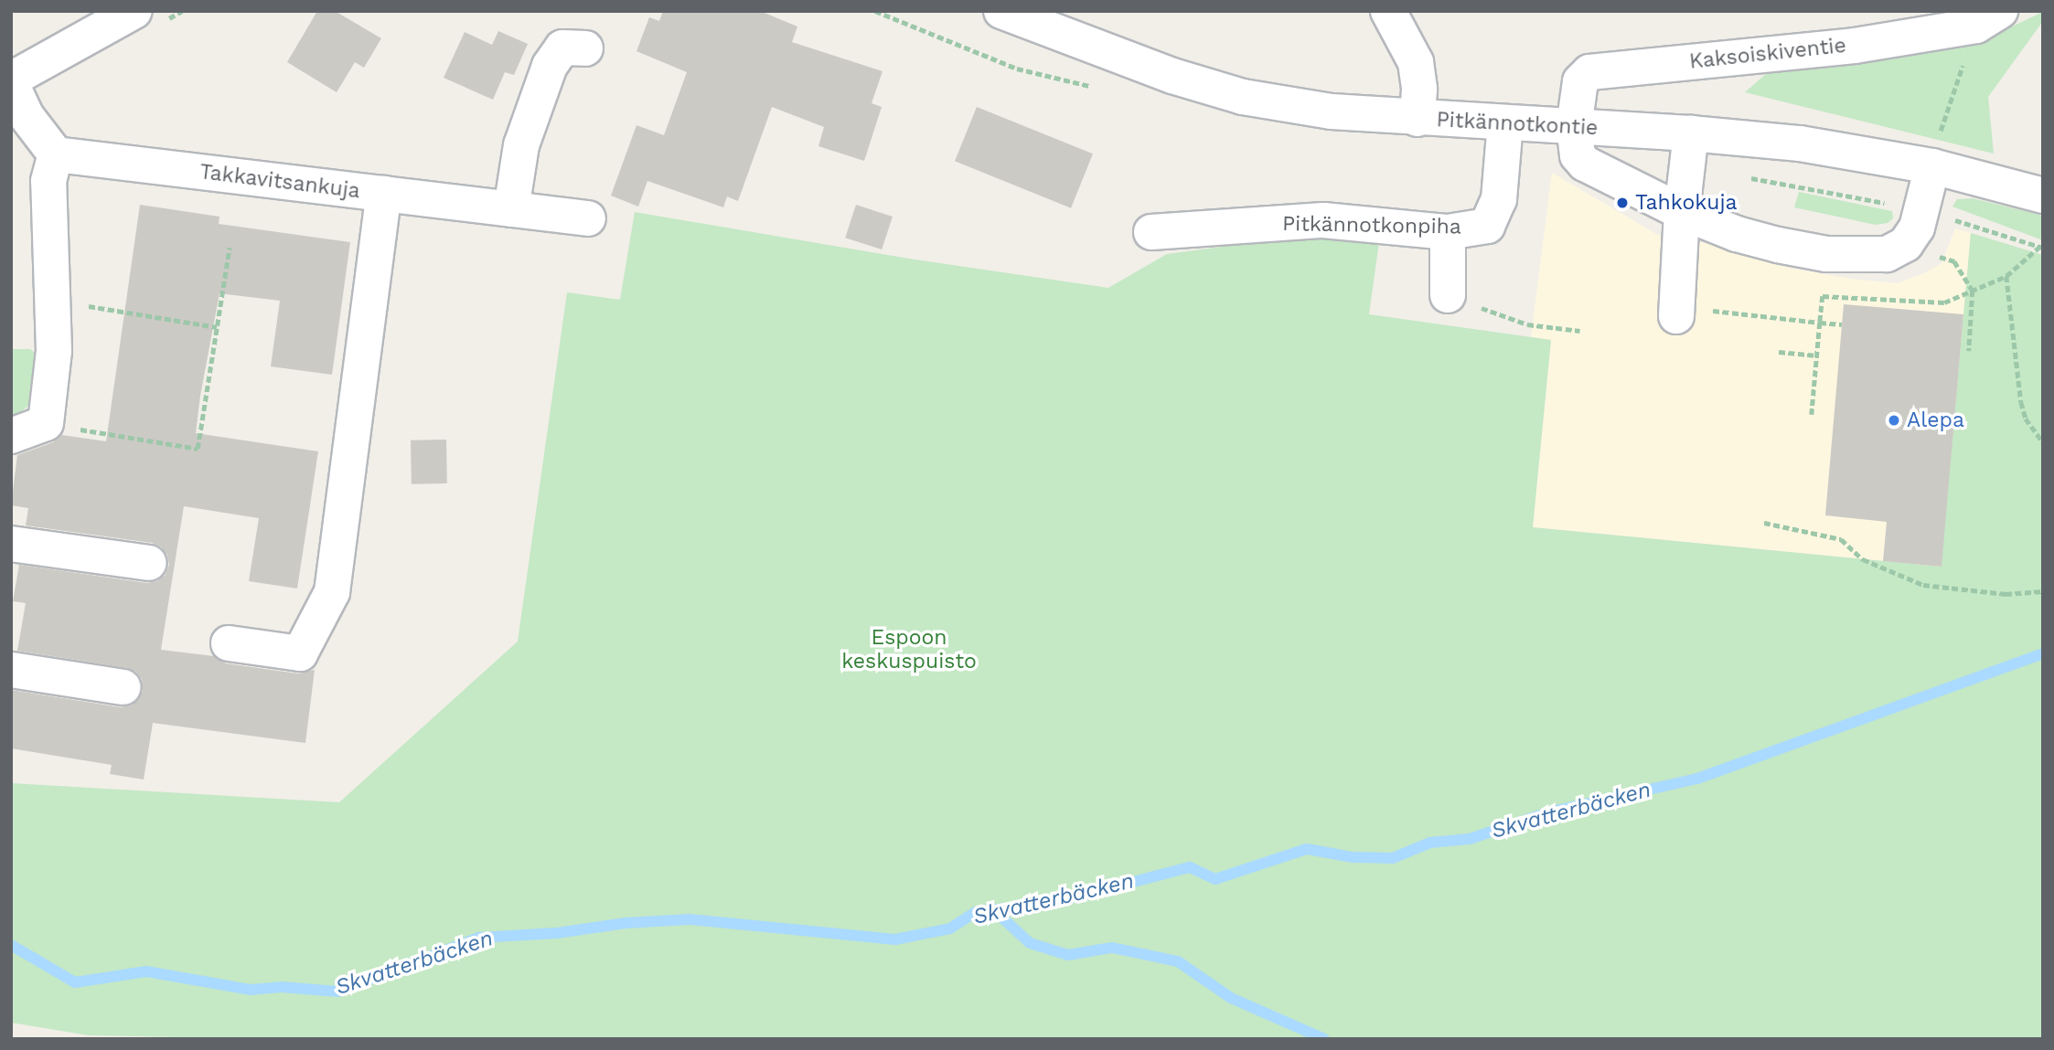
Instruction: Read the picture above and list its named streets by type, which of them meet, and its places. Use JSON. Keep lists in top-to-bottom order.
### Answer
{
  "streets": {
    "street": [
      "Kaksoiskiventie",
      "Pitkännotkontie",
      "Takkavitsankuja",
      "Pitkännotkonpiha"
    ]
  },
  "crossings": [
    ["Kaksoiskiventie", "Pitkännotkontie"],
    ["Pitkännotkontie", "Pitkännotkonpiha"]
  ],
  "water": ["Skvatterbäcken"],
  "parks": ["Espoon keskuspuisto"],
  "places": ["Tahkokuja", "Alepa"]
}
